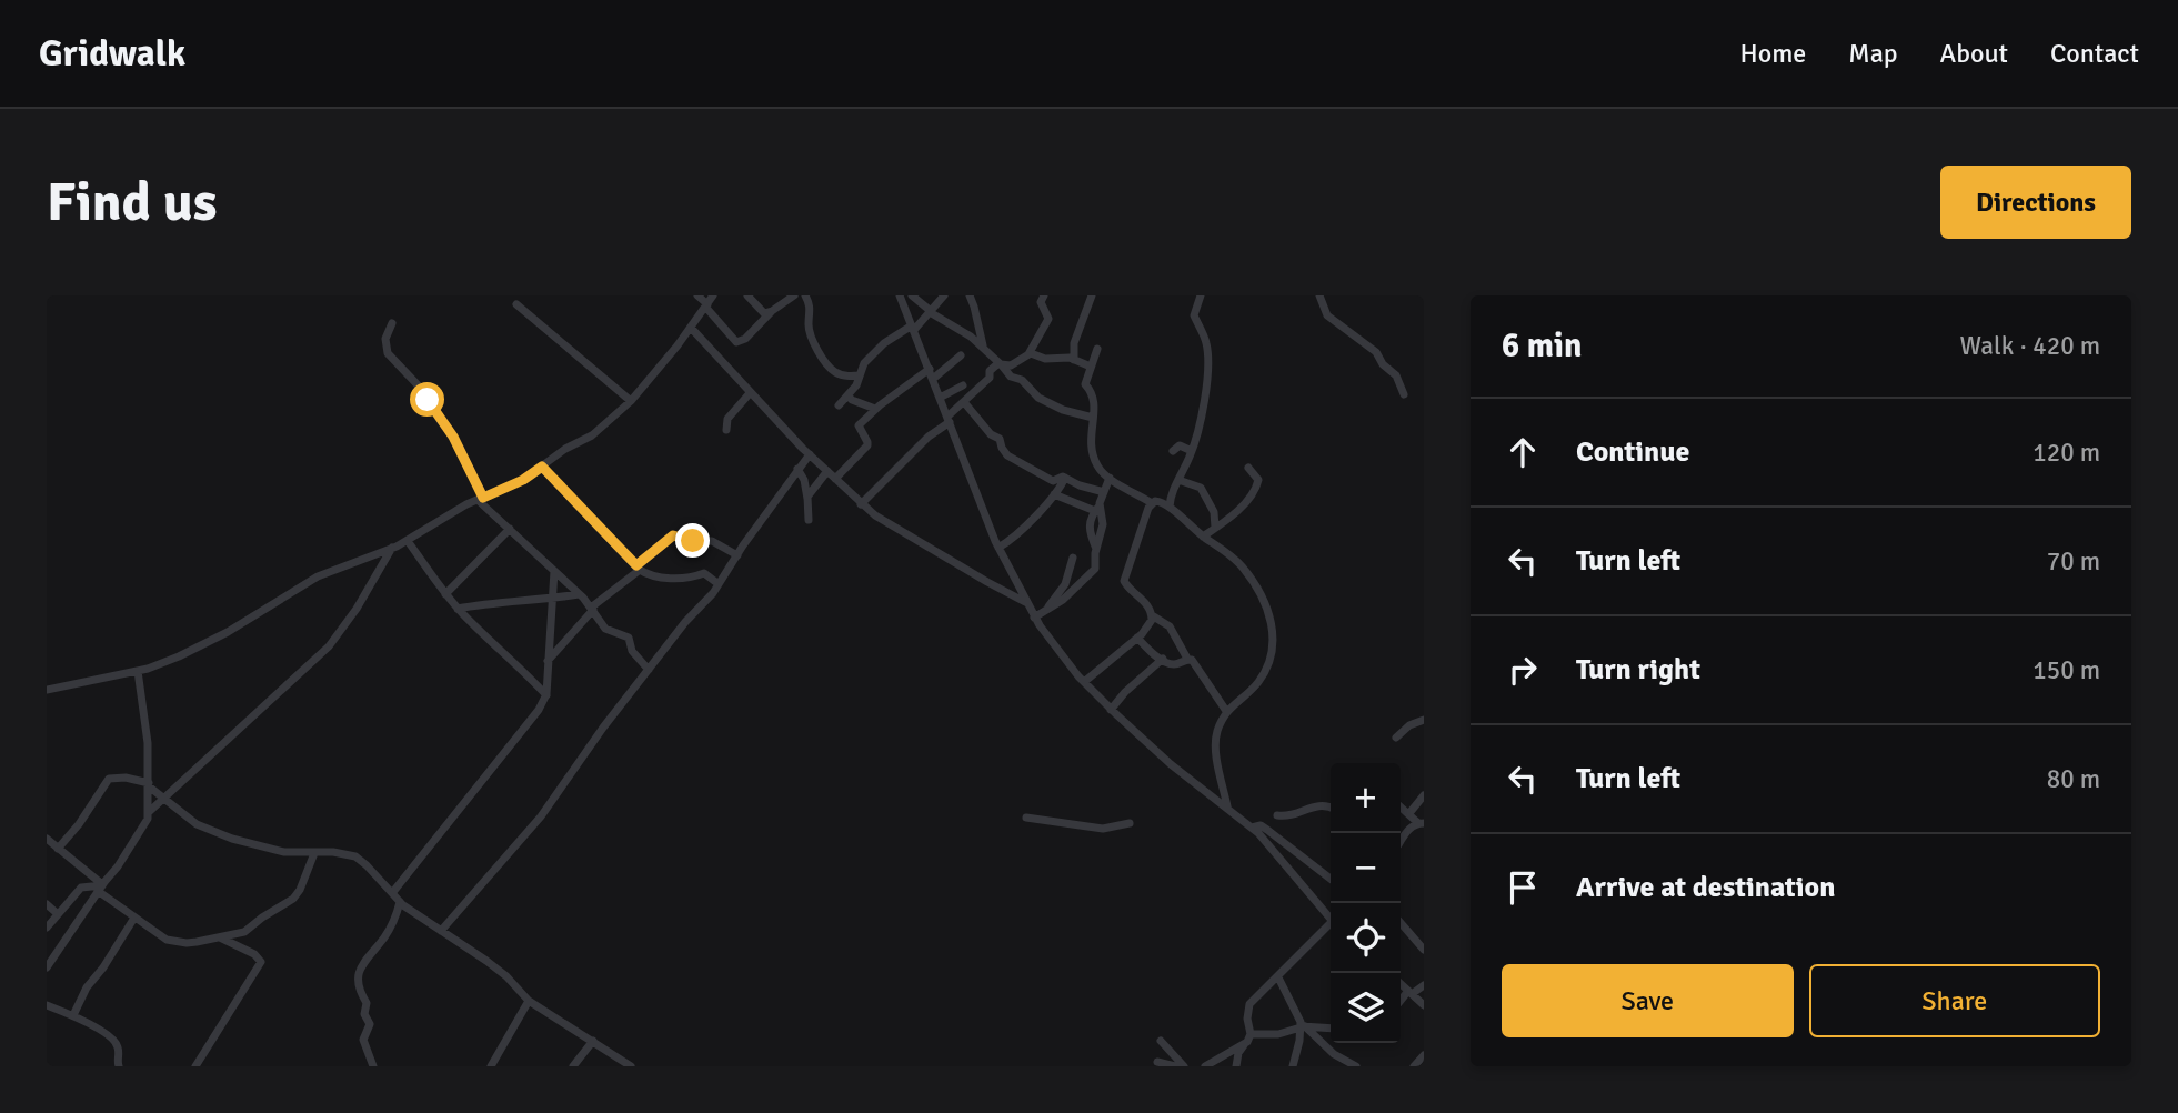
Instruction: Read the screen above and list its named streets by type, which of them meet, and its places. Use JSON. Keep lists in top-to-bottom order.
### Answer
{
  "page": {
    "header": "Gridwalk",
    "nav": [
      "Home",
      "Map",
      "About",
      "Contact"
    ],
    "buttons": [
      "Directions",
      ["Save", "Share"]
    ],
    "title": "Find us",
    "heading": ["6 min", "Walk · 420 m"],
    "list": [
      ["Continue", "120 m"],
      ["Turn left", "70 m"],
      ["Turn right", "150 m"],
      ["Turn left", "80 m"],
      "Arrive at destination"
    ],
    "map_buttons": ["+", "−"]
  }
}
